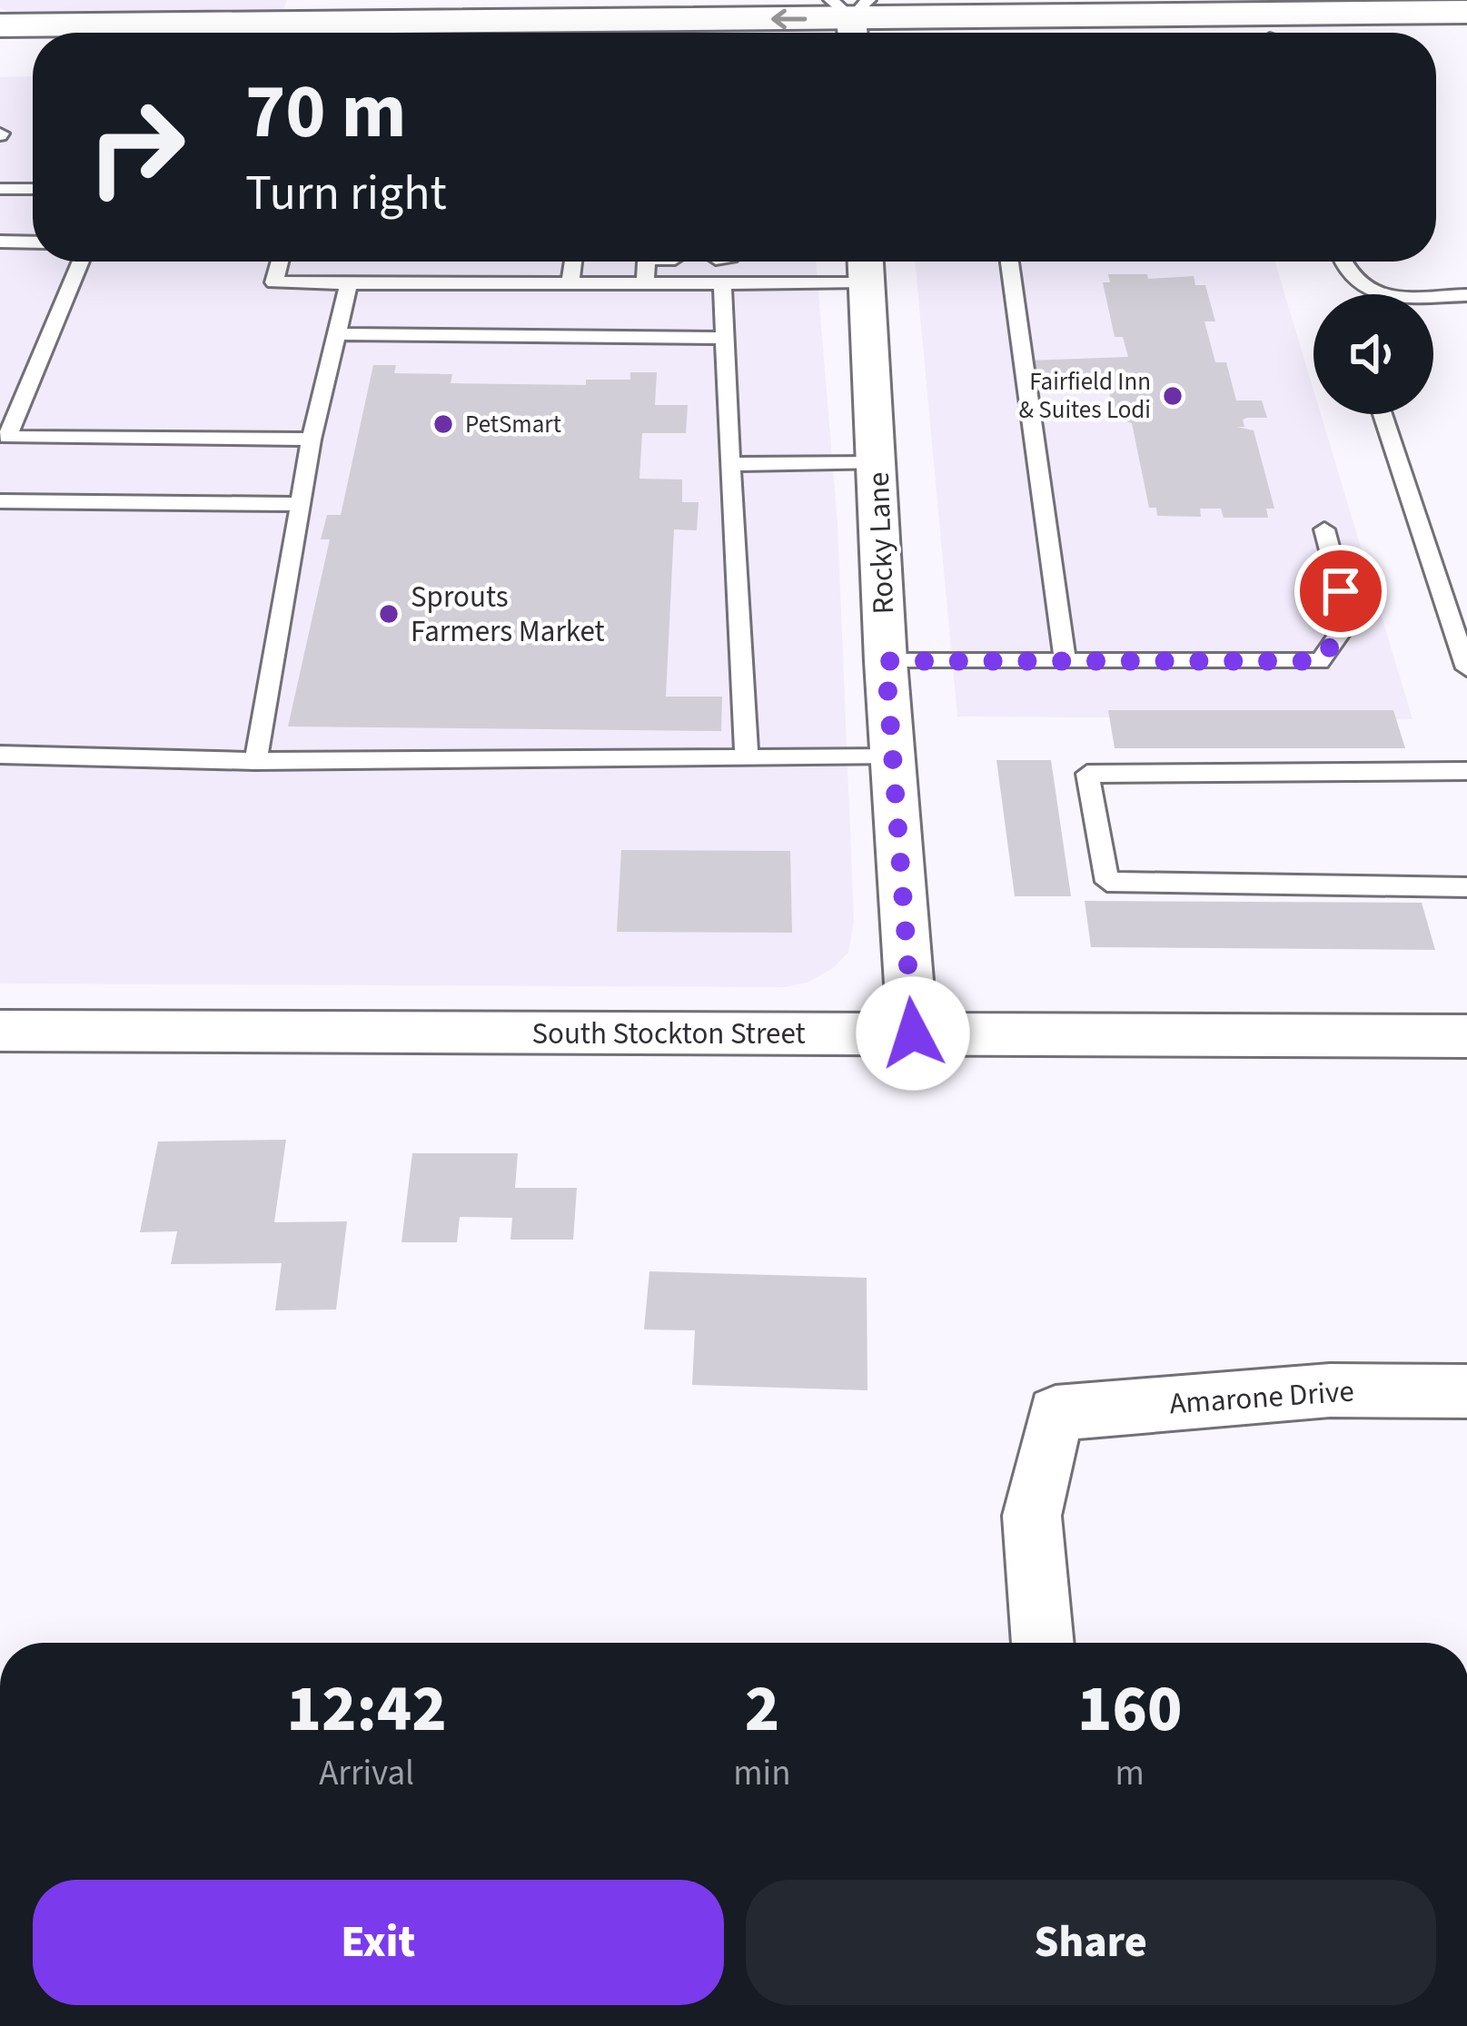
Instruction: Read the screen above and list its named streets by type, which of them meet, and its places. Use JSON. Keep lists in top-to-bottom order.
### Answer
{
  "streets": {
    "street": ["Rocky Lane", "South Stockton Street", "Amarone Drive"]
  },
  "crossings": [
    ["Rocky Lane", "South Stockton Street"]
  ],
  "places": ["Fairfield Inn & Suites Lodi", "PetSmart", "Sprouts Farmers Market"],
  "page": {
    "turn": ["70 m", "Turn right"],
    "eta": [
      "12:42",
      "Arrival",
      "2",
      "min",
      "160",
      "m"
    ],
    "buttons": ["Exit", "Share"]
  }
}
